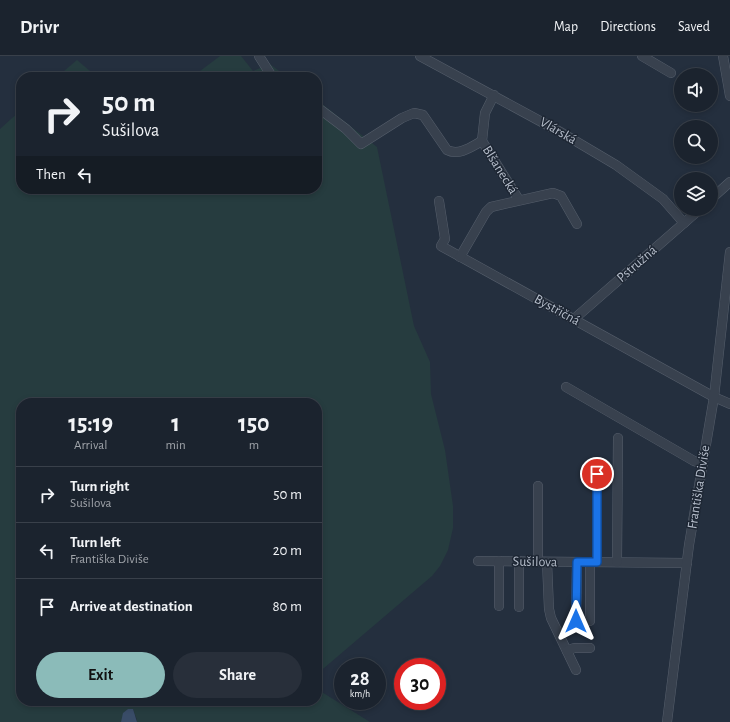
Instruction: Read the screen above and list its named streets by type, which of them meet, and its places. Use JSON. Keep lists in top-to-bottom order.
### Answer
{
  "streets": {
    "street": [
      "Vlárská",
      "Blšanecká",
      "Pstružná",
      "Bystřičná",
      "Františka Diviše",
      "Sušilova"
    ]
  },
  "crossings": [
    ["Vlárská", "Blšanecká"],
    ["Vlárská", "Pstružná"],
    ["Blšanecká", "Bystřičná"],
    ["Pstružná", "Bystřičná"],
    ["Bystřičná", "Františka Diviše"],
    ["Františka Diviše", "Sušilova"]
  ],
  "page": {
    "header": "Drivr",
    "nav": ["Map", "Directions", "Saved"],
    "turn": ["50 m", "Sušilova"],
    "then": "Then",
    "eta": [
      "15:19",
      "Arrival",
      "1",
      "min",
      "150",
      "m"
    ],
    "list": [
      {
        "name": "Turn right",
        "note": "Sušilova",
        "value": "50 m"
      },
      {
        "name": "Turn left",
        "note": "Františka Diviše",
        "value": "20 m"
      },
      {
        "name": "Arrive at destination",
        "value": "80 m"
      }
    ],
    "buttons": ["Exit", "Share"],
    "speed": "28 km/h",
    "limit": "30"
  }
}
